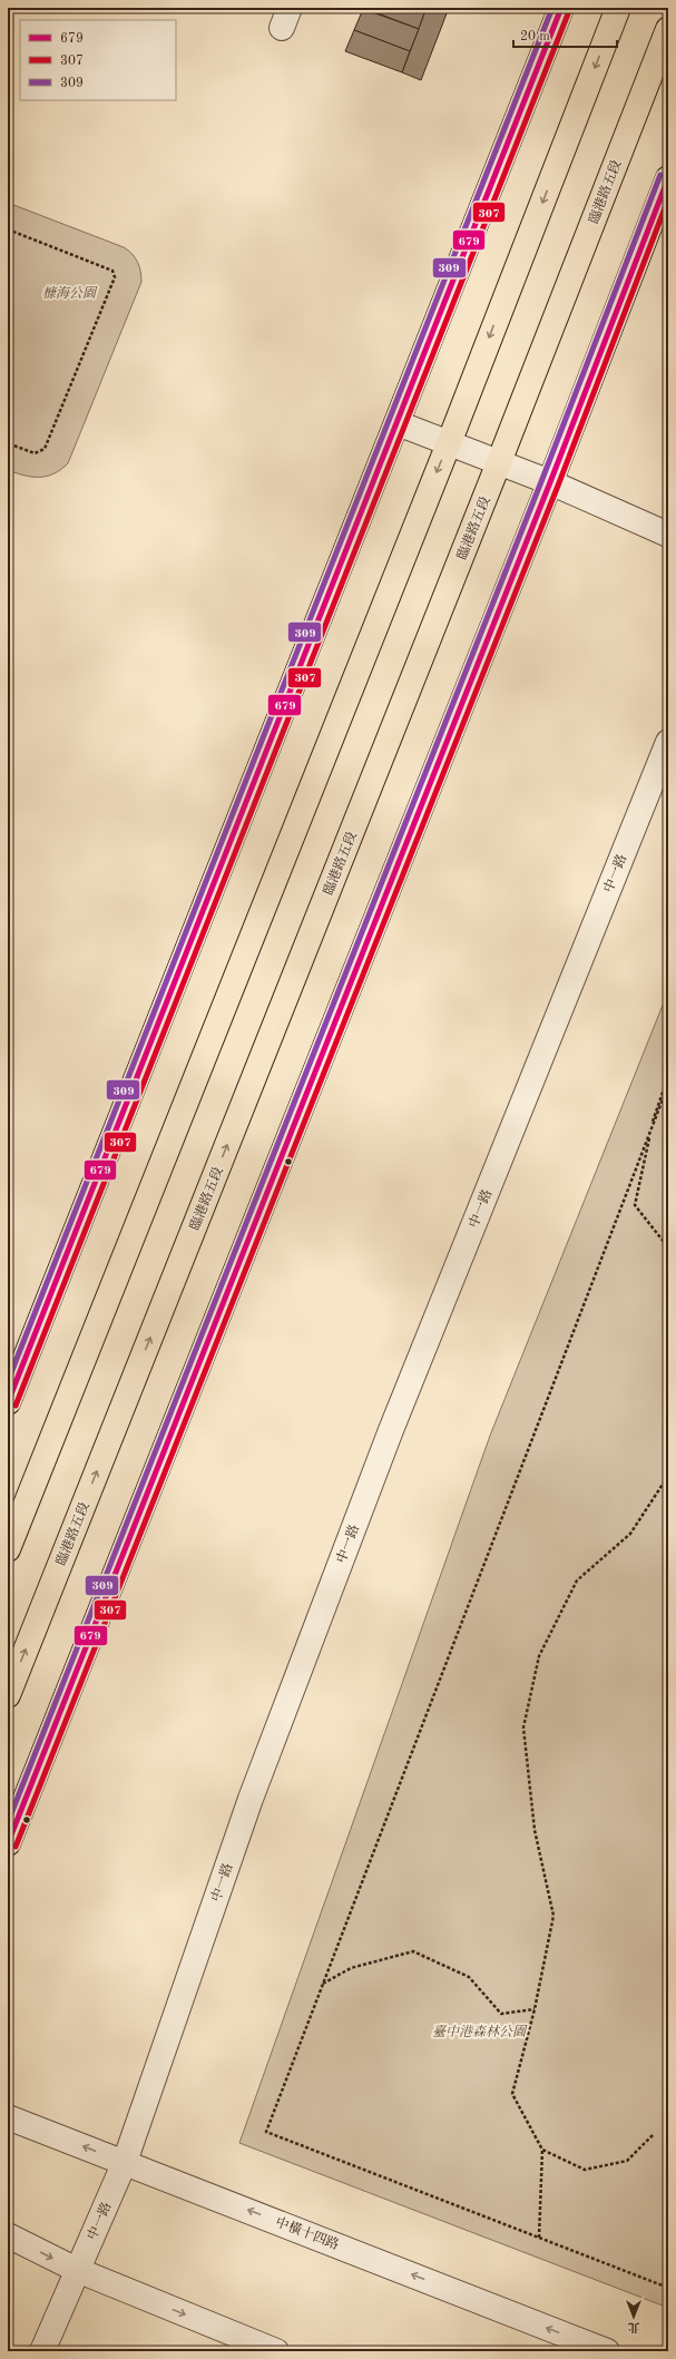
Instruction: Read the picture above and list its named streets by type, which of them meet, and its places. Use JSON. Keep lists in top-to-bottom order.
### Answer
{
  "streets": {
    "main road": ["臨港路五段"],
    "street": ["中一路", "中橫十四路"]
  },
  "crossings": [
    ["中一路", "中橫十四路"]
  ],
  "parks": ["槺海公園", "臺中港森林公園"],
  "lines": ["transit line 679", "transit line 309", "transit line 307"],
  "legend": ["679", "307", "309"],
  "scale_bar": "20 m",
  "north": "bottom"
}
